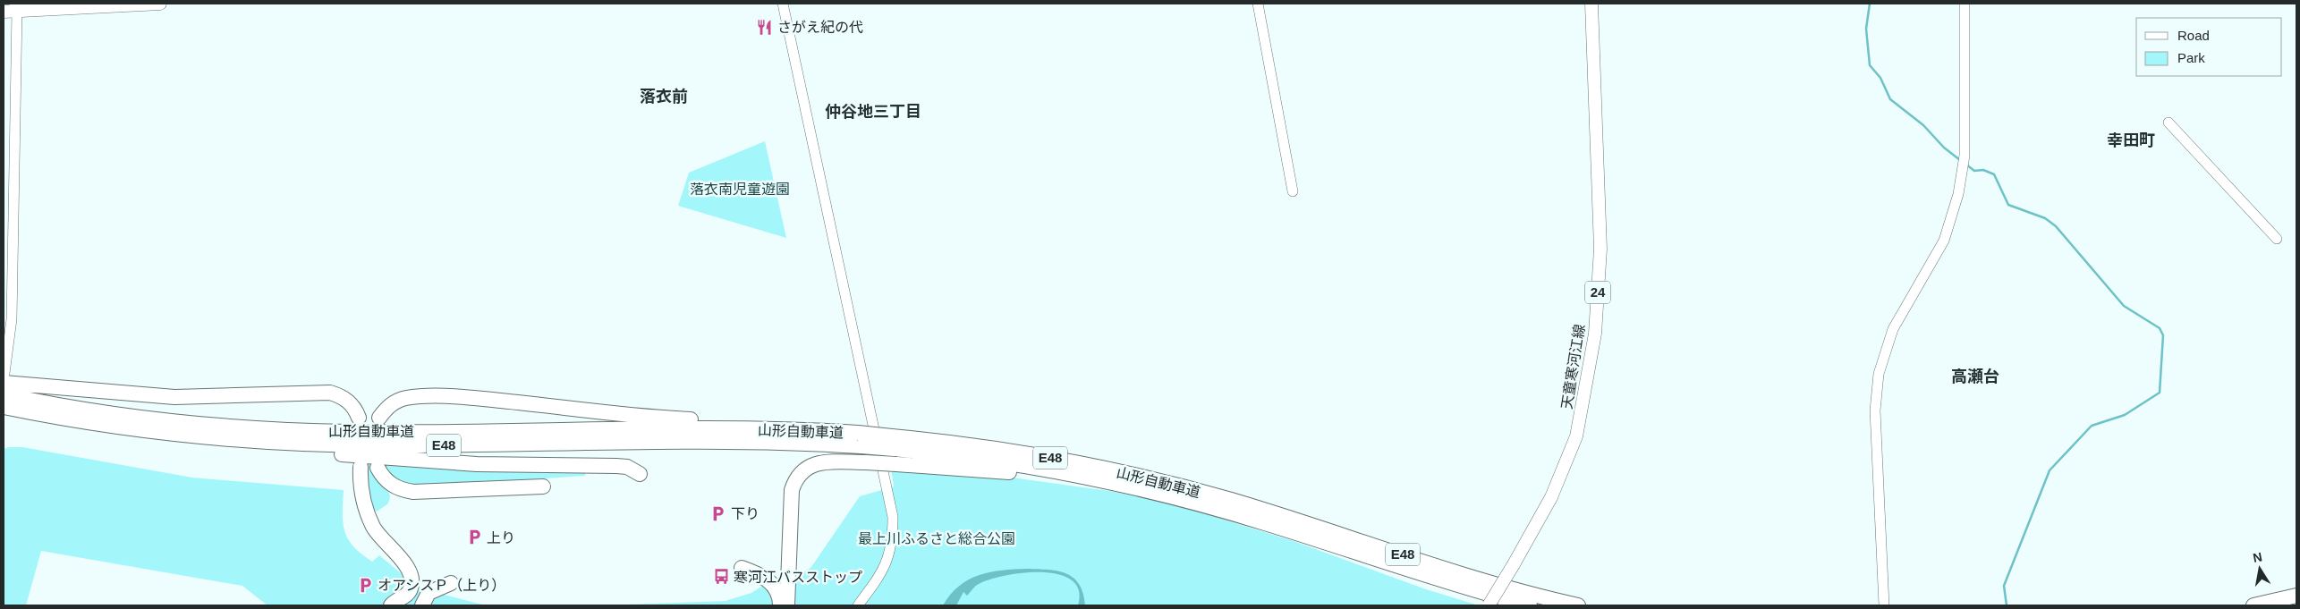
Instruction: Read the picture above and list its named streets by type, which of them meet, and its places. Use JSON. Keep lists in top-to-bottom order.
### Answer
{
  "streets": {
    "highway": ["山形自動車道", "E48"],
    "main road": ["24", "天童寒河江線"]
  },
  "districts": [
    "落衣前",
    "仲谷地三丁目",
    "幸田町",
    "高瀬台"
  ],
  "parks": ["落衣南児童遊園", "最上川ふるさと総合公園"],
  "places": {
    "restaurant": ["さがえ紀の代"],
    "parking": ["下り", "上り", "オアシスＰ（上り）"],
    "bus stop": ["寒河江バスストップ"]
  },
  "legend": ["Road", "Park"],
  "north": "top"
}
